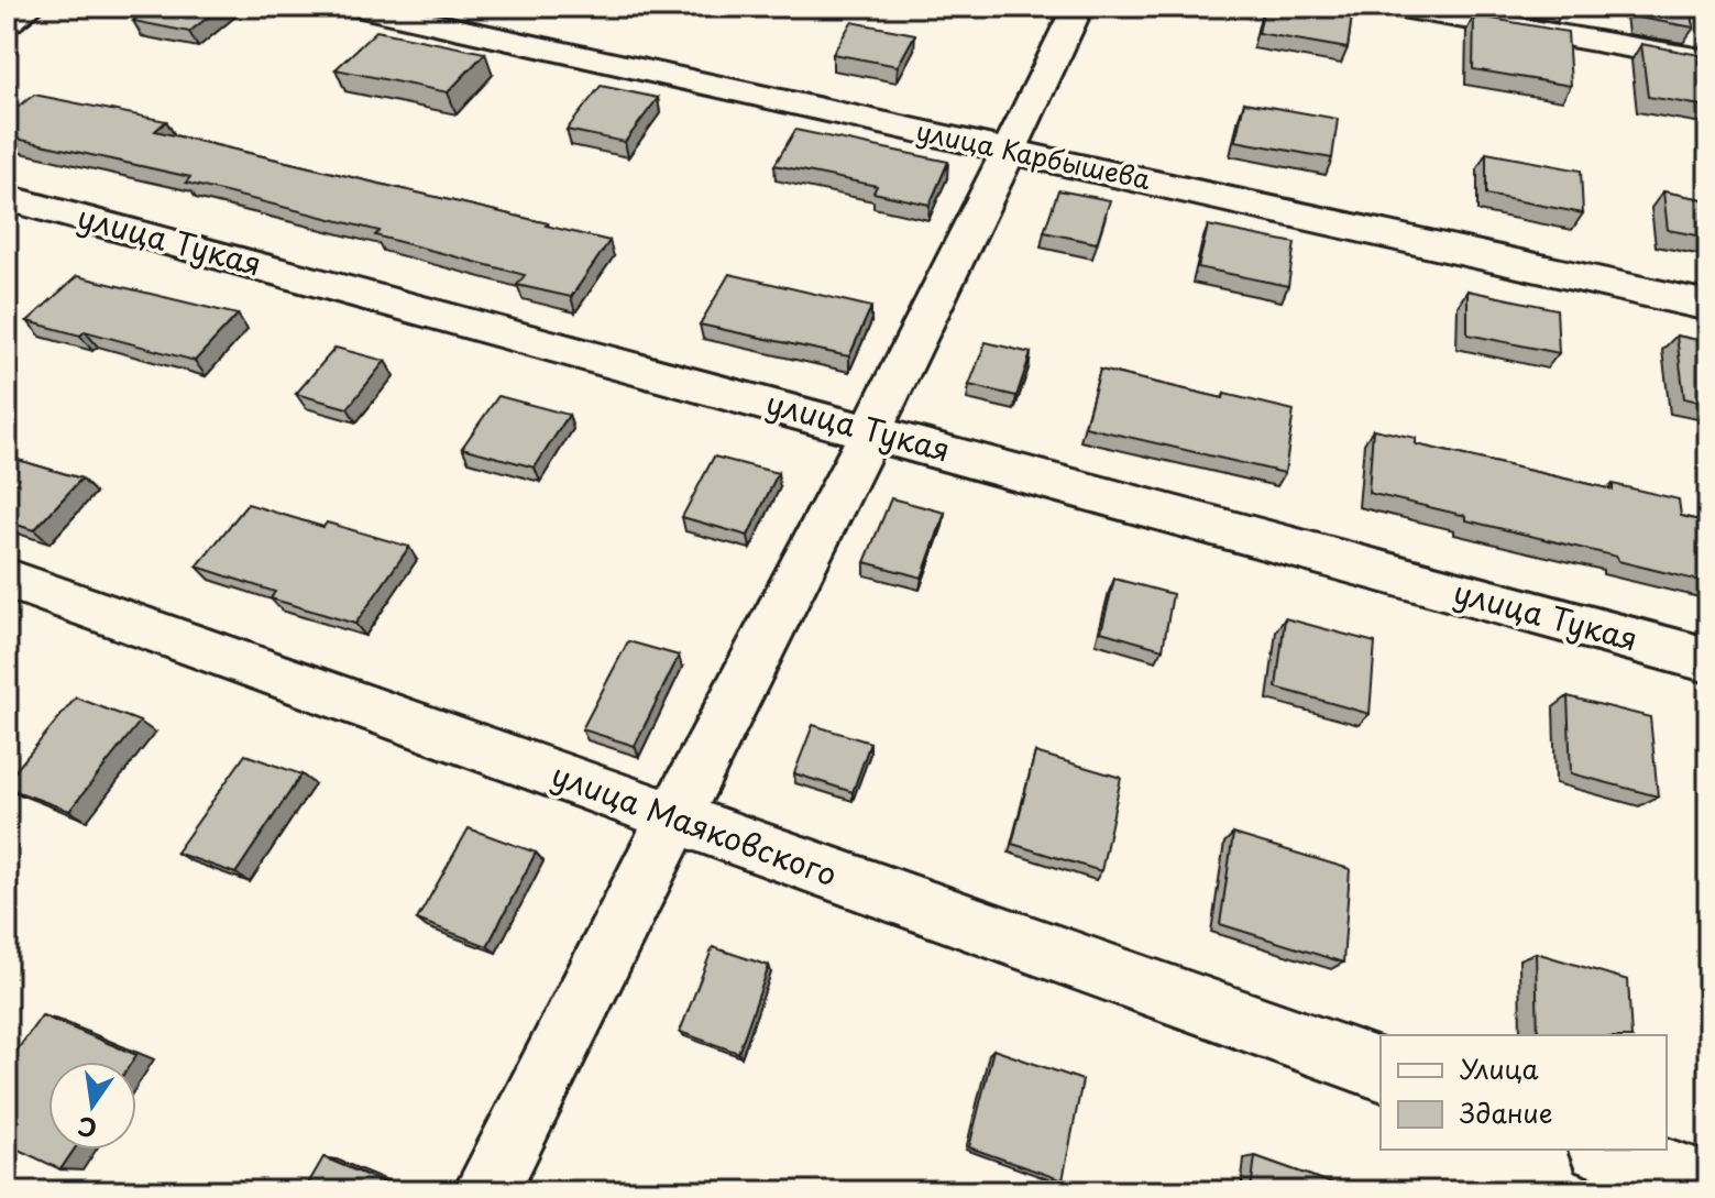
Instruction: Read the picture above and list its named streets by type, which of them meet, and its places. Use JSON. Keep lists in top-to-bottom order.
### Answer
{
  "streets": {
    "street": ["улица Карбышева", "улица Тукая", "улица Маяковского"]
  },
  "legend": ["Улица", "Здание"],
  "north": "bottom"
}
